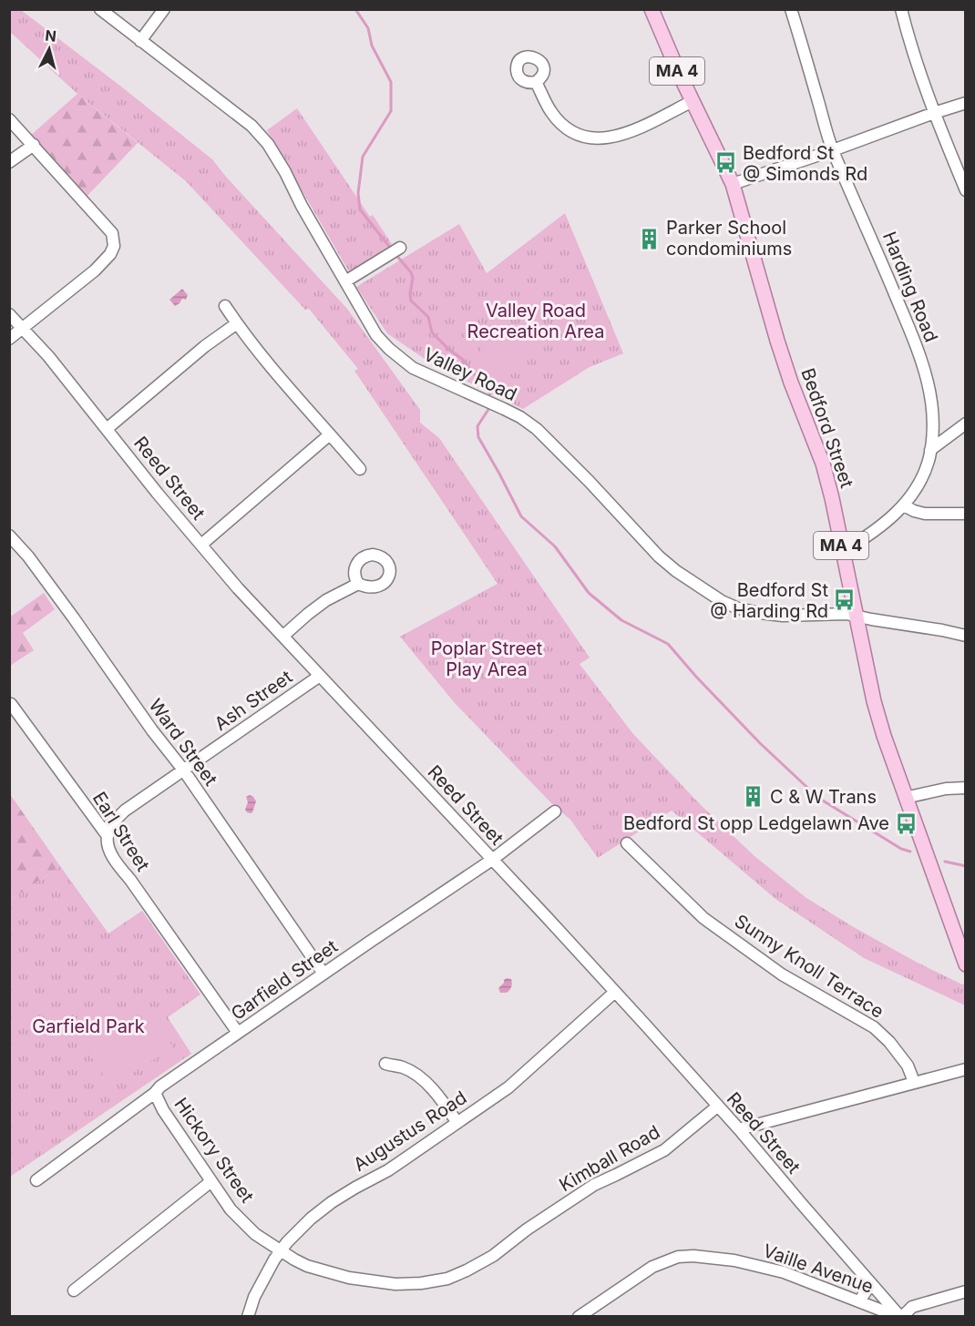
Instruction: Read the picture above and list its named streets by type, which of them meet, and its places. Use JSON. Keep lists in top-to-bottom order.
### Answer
{
  "streets": {
    "main road": ["MA 4", "Bedford Street"],
    "street": [
      "Harding Road",
      "Valley Road",
      "Reed Street",
      "Ash Street",
      "Ward Street",
      "Earl Street",
      "Sunny Knoll Terrace",
      "Garfield Street",
      "Augustus Road",
      "Hickory Street",
      "Kimball Road",
      "Vaille Avenue"
    ]
  },
  "crossings": [
    ["Harding Road", "Bedford Street"],
    ["Valley Road", "Bedford Street"],
    ["Reed Street", "Ash Street"],
    ["Reed Street", "Garfield Street"],
    ["Reed Street", "Augustus Road"],
    ["Reed Street", "Kimball Road"],
    ["Reed Street", "Vaille Avenue"],
    ["Ash Street", "Ward Street"],
    ["Ash Street", "Earl Street"],
    ["Ward Street", "Garfield Street"],
    ["Earl Street", "Garfield Street"],
    ["Garfield Street", "Hickory Street"],
    ["Augustus Road", "Hickory Street"],
    ["Hickory Street", "Kimball Road"]
  ],
  "parks": ["Valley Road Recreation Area", "Poplar Street Play Area", "Garfield Park"],
  "places": {
    "bus stop": ["Bedford St @ Simonds Rd", "Bedford St @ Harding Rd", "Bedford St opp Ledgelawn Ave"],
    "building": ["Parker School condominiums", "C & W Trans"]
  },
  "north": "top"
}
